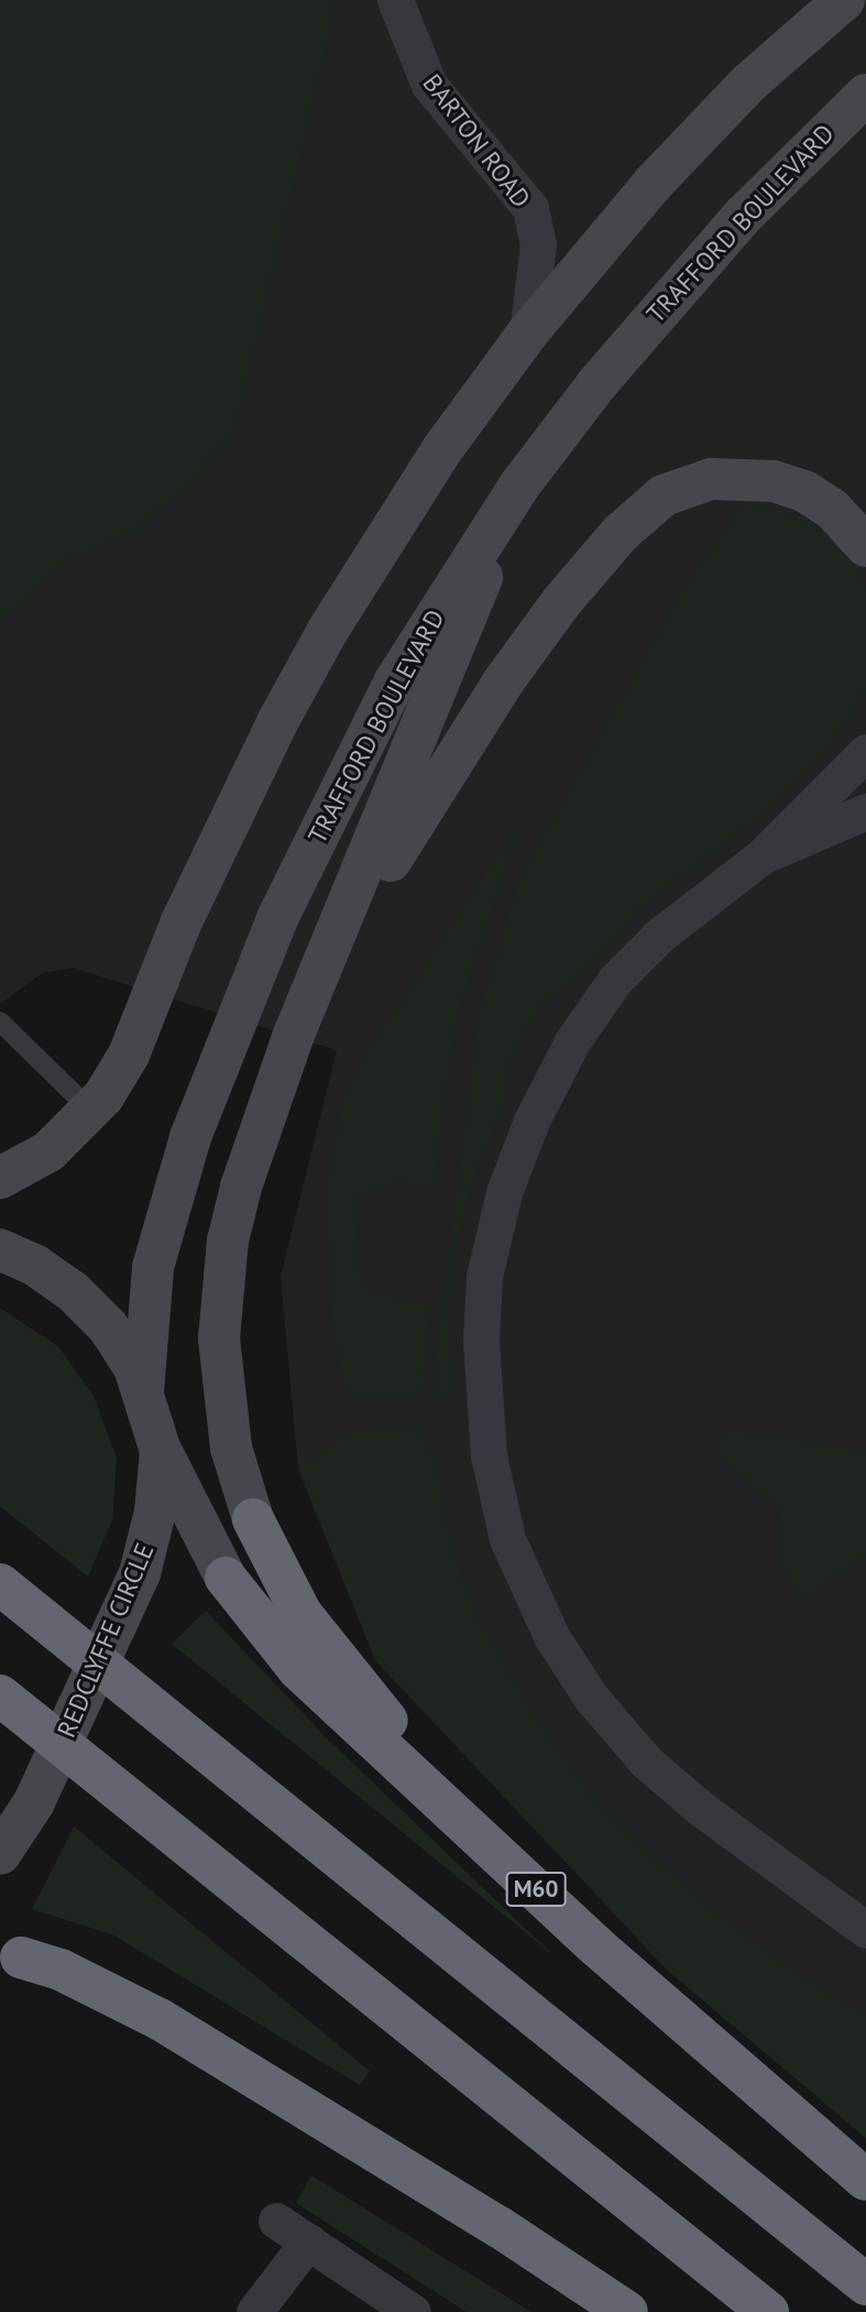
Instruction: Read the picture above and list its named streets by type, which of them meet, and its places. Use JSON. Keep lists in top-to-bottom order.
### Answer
{
  "streets": {
    "highway": ["M60"],
    "main road": ["TRAFFORD BOULEVARD", "REDCLYFFE CIRCLE"],
    "street": ["BARTON ROAD"]
  },
  "crossings": [
    ["TRAFFORD BOULEVARD", "REDCLYFFE CIRCLE"]
  ]
}
